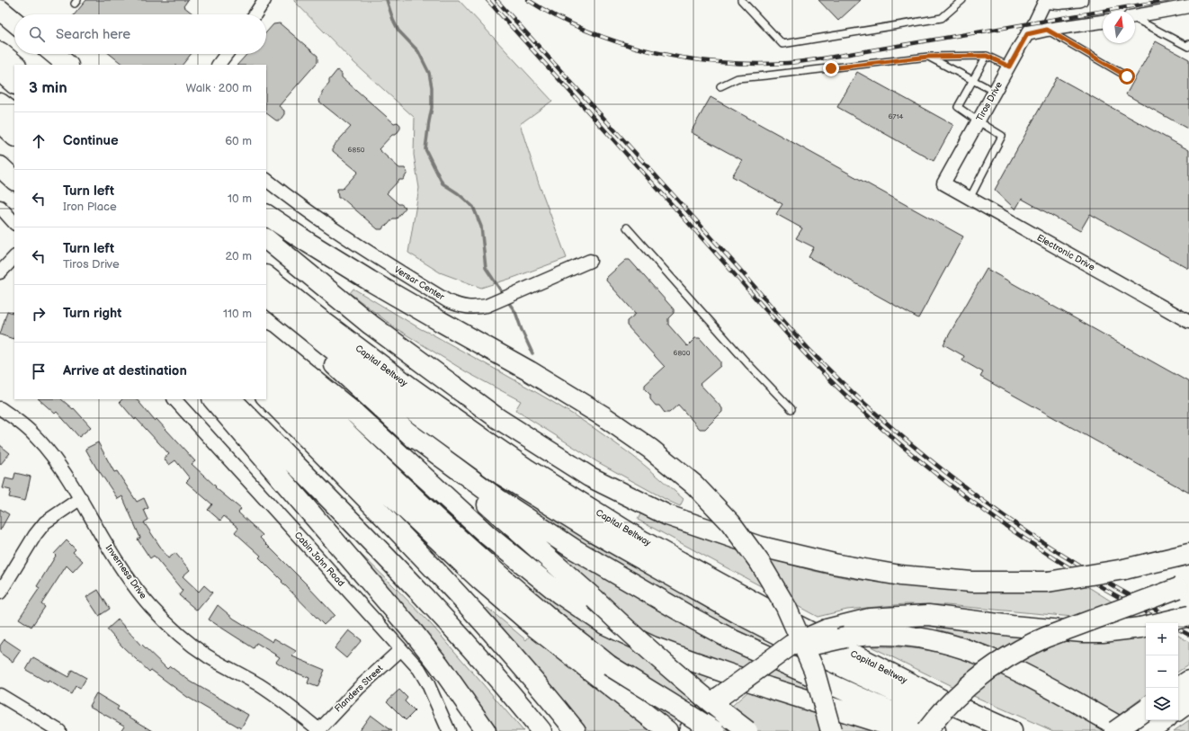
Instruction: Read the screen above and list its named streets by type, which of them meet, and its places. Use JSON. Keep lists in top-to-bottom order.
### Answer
{
  "streets": {
    "highway": ["Capital Beltway"],
    "street": [
      "Tiros Drive",
      "Electronic Drive",
      "Versar Center",
      "Cabin John Road",
      "Inverness Drive",
      "Flanders Street"
    ]
  },
  "crossings": [
    ["Tiros Drive", "Electronic Drive"],
    ["Cabin John Road", "Flanders Street"],
    ["Inverness Drive", "Flanders Street"]
  ],
  "house_numbers": ["6714", "6850", "6800"],
  "north": "top",
  "page": {
    "search": "Search here",
    "heading": ["3 min", "Walk · 200 m"],
    "list": [
      ["Continue", "60 m"],
      ["Turn left", "Iron Place", "10 m"],
      ["Turn left", "Tiros Drive", "20 m"],
      ["Turn right", "110 m"],
      "Arrive at destination"
    ],
    "map_buttons": ["+", "−"]
  }
}
